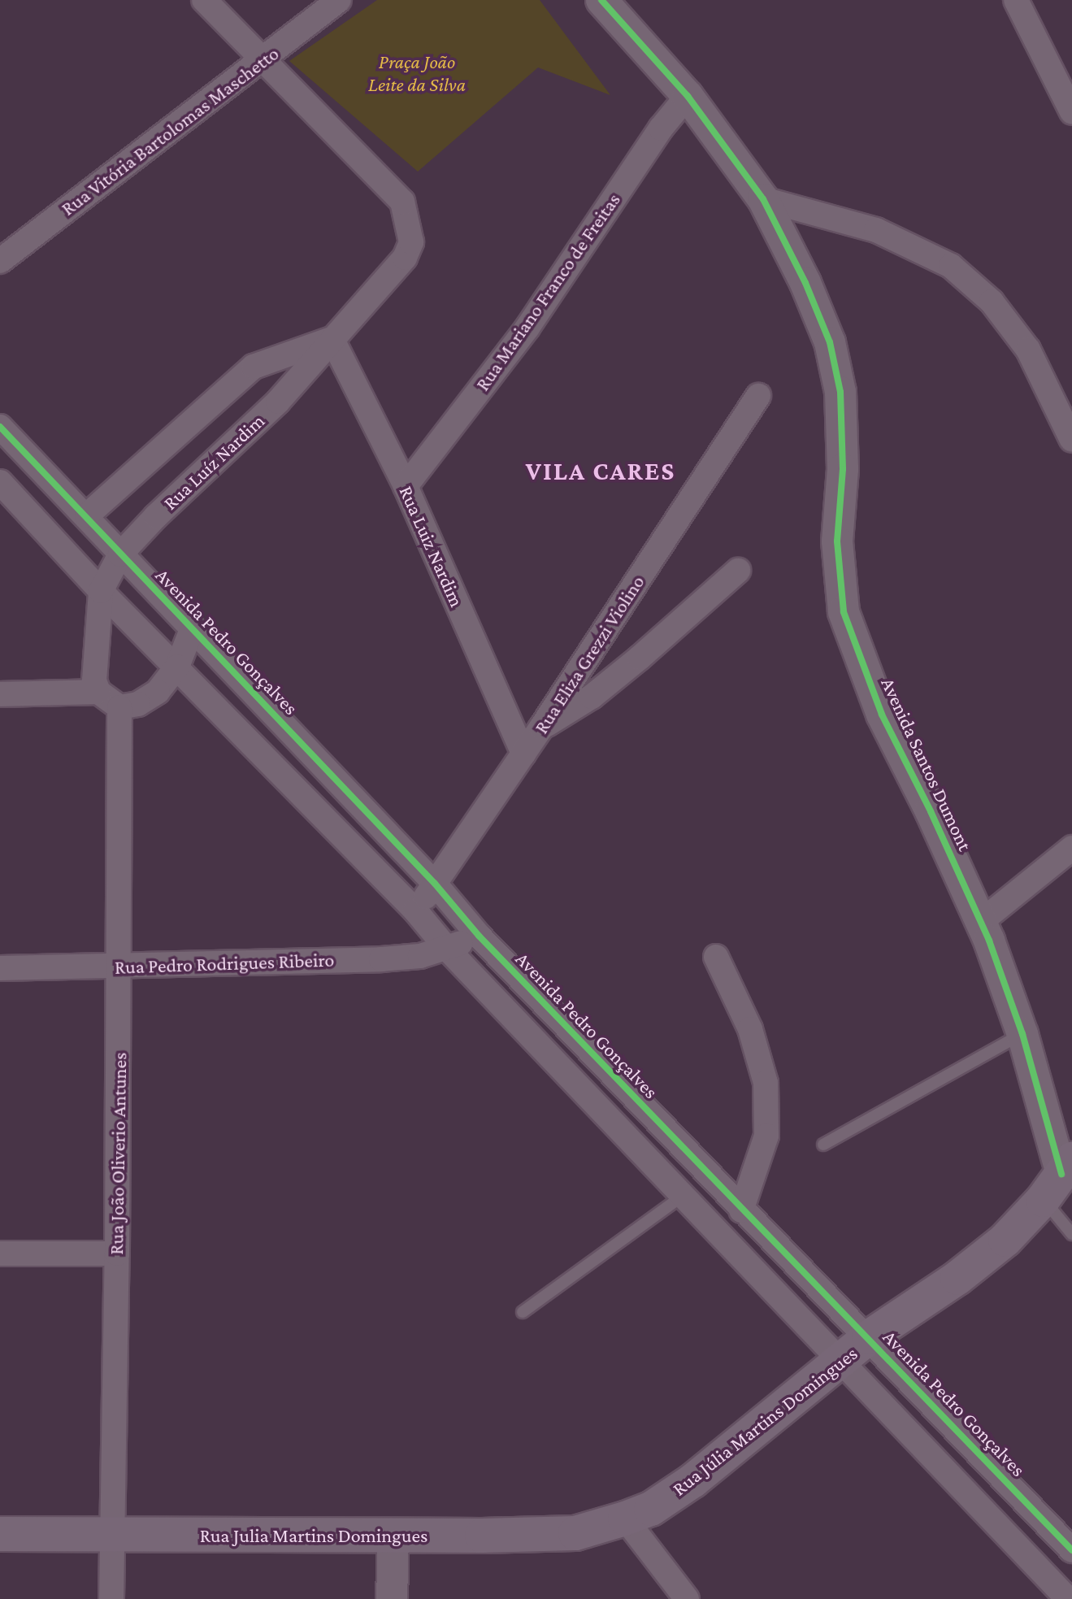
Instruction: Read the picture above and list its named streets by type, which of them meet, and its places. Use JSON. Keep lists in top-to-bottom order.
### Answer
{
  "streets": {
    "main road": ["Rua Júlia Martins Domingues", "Rua Julia Martins Domingues"],
    "street": [
      "Rua Vitória Bartolomas Maschetto",
      "Rua Mariano Franco de Freitas",
      "Rua Luíz Nardim",
      "Rua Luiz Nardim",
      "Avenida Pedro Gonçalves",
      "Rua Eliza Grezzi Violino",
      "Avenida Santos Dumont",
      "Rua Pedro Rodrigues Ribeiro",
      "Rua João Oliverio Antunes"
    ]
  },
  "crossings": [
    ["Rua Vitória Bartolomas Maschetto", "Rua Luíz Nardim"],
    ["Rua Mariano Franco de Freitas", "Rua Luiz Nardim"],
    ["Rua Mariano Franco de Freitas", "Avenida Santos Dumont"],
    ["Rua Luíz Nardim", "Rua Luiz Nardim"],
    ["Rua Luíz Nardim", "Avenida Pedro Gonçalves"],
    ["Rua Luiz Nardim", "Rua Eliza Grezzi Violino"],
    ["Avenida Pedro Gonçalves", "Rua Eliza Grezzi Violino"],
    ["Avenida Pedro Gonçalves", "Rua Pedro Rodrigues Ribeiro"],
    ["Avenida Pedro Gonçalves", "Rua Júlia Martins Domingues"],
    ["Avenida Santos Dumont", "Rua Júlia Martins Domingues"],
    ["Rua Pedro Rodrigues Ribeiro", "Rua João Oliverio Antunes"],
    ["Rua João Oliverio Antunes", "Rua Julia Martins Domingues"],
    ["Rua Júlia Martins Domingues", "Rua Julia Martins Domingues"]
  ],
  "districts": ["VILA CARES"],
  "parks": ["Praça João Leite da Silva"]
}
